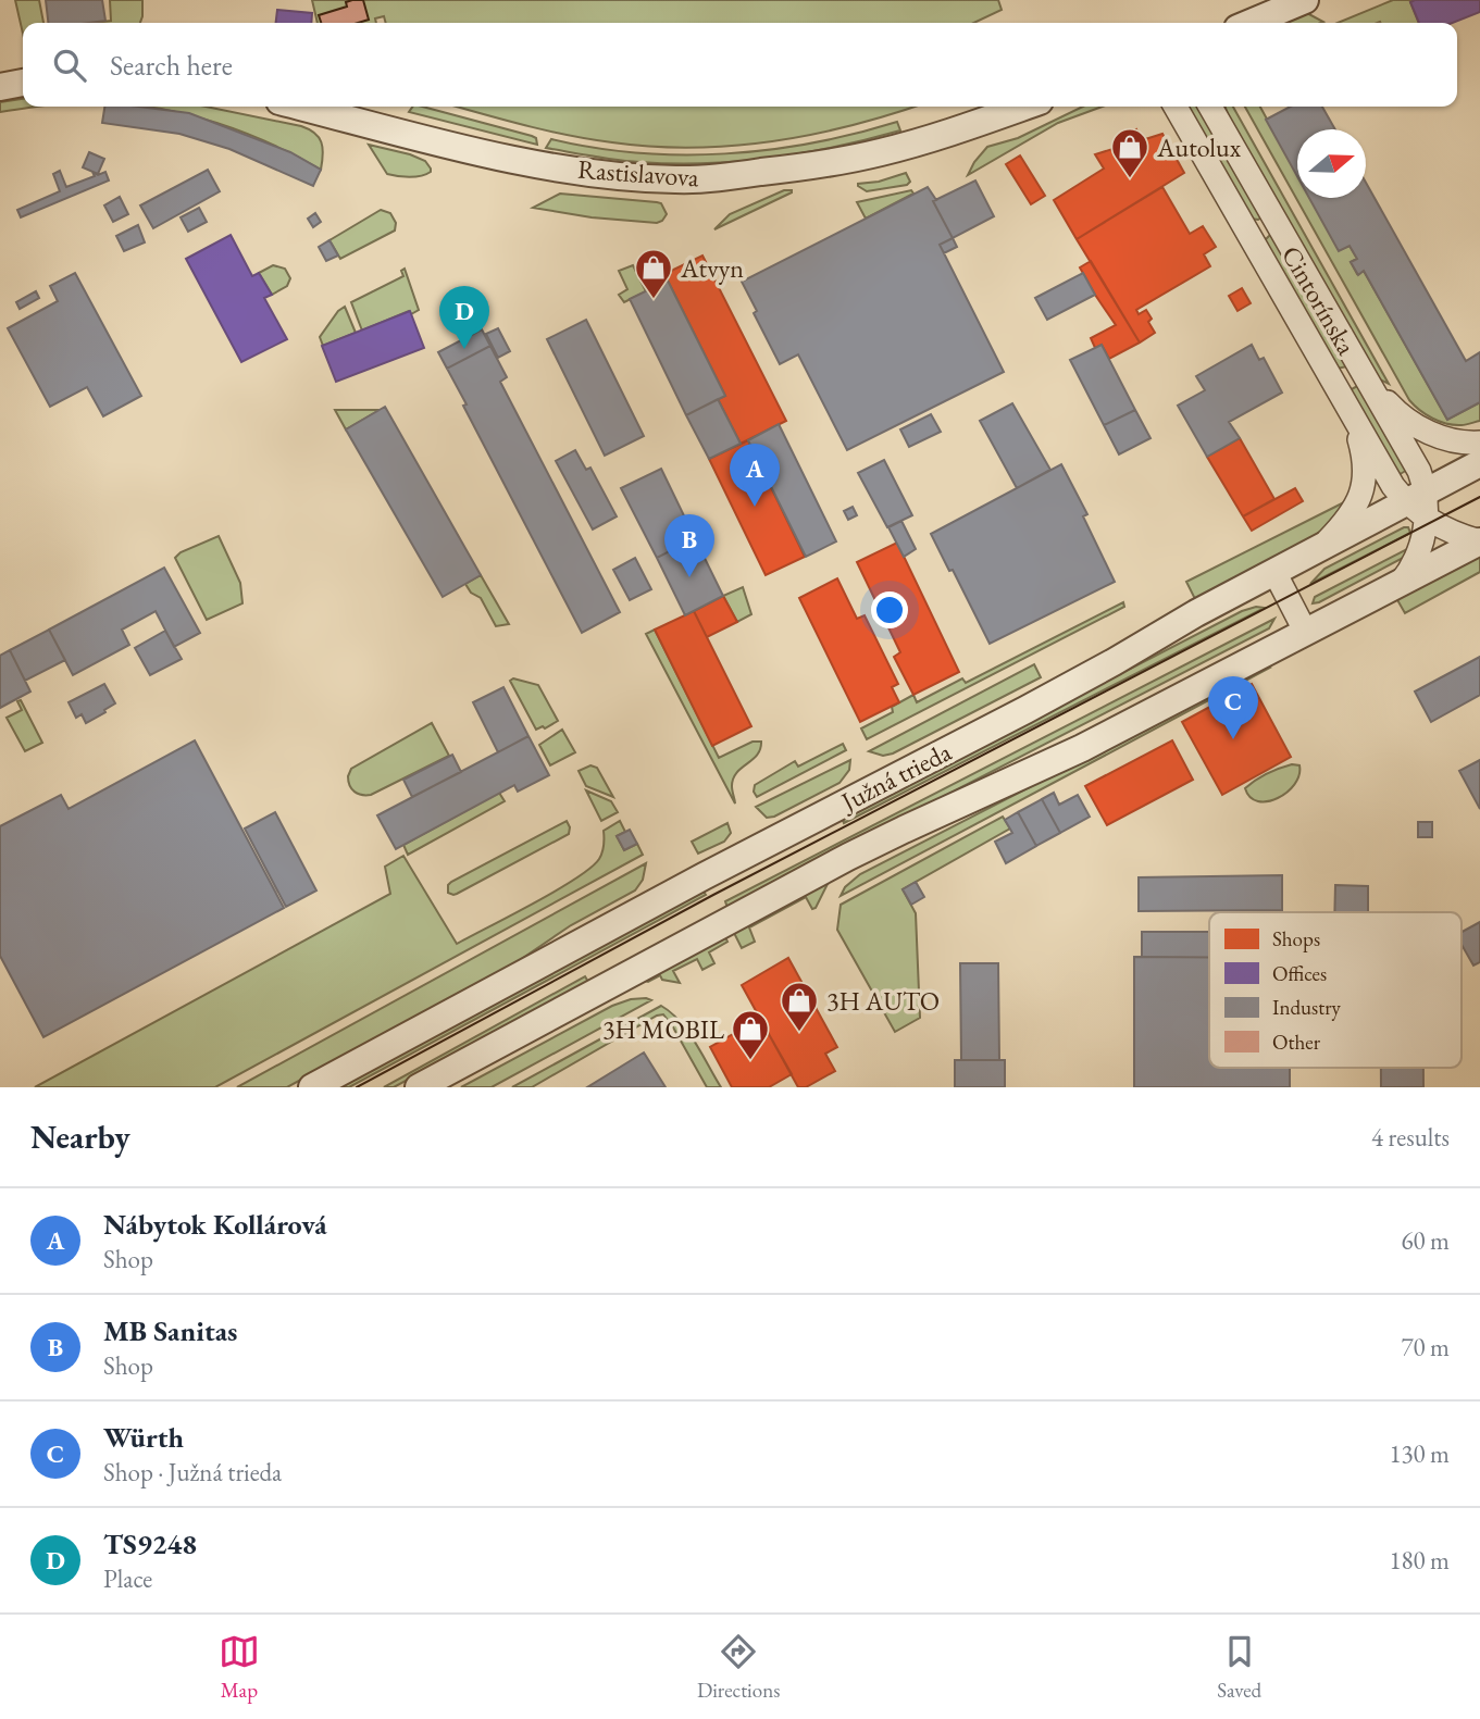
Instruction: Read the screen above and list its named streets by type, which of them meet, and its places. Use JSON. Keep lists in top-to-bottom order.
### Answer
{
  "streets": {
    "street": ["Rastislavova", "Cintorínska", "Južná trieda"]
  },
  "crossings": [
    ["Cintorínska", "Južná trieda"]
  ],
  "places": {
    "shop": [
      "Autolux",
      "Atvyn",
      "3H AUTO",
      "3H MOBIL"
    ]
  },
  "legend": [
    "Shops",
    "Offices",
    "Industry",
    "Other"
  ],
  "north": "right",
  "page": {
    "search": "Search here",
    "pins": [
      "D",
      "A",
      "B",
      "C"
    ],
    "heading": ["Nearby", "4 results"],
    "list": [
      {
        "mark": "A",
        "name": "Nábytok Kollárová",
        "note": "Shop",
        "value": "60 m"
      },
      {
        "mark": "B",
        "name": "MB Sanitas",
        "note": "Shop",
        "value": "70 m"
      },
      {
        "mark": "C",
        "name": "Würth",
        "note": "Shop · Južná trieda",
        "value": "130 m"
      },
      {
        "mark": "D",
        "name": "TS9248",
        "note": "Place",
        "value": "180 m"
      }
    ],
    "nav": ["Map", "Directions", "Saved"]
  }
}
